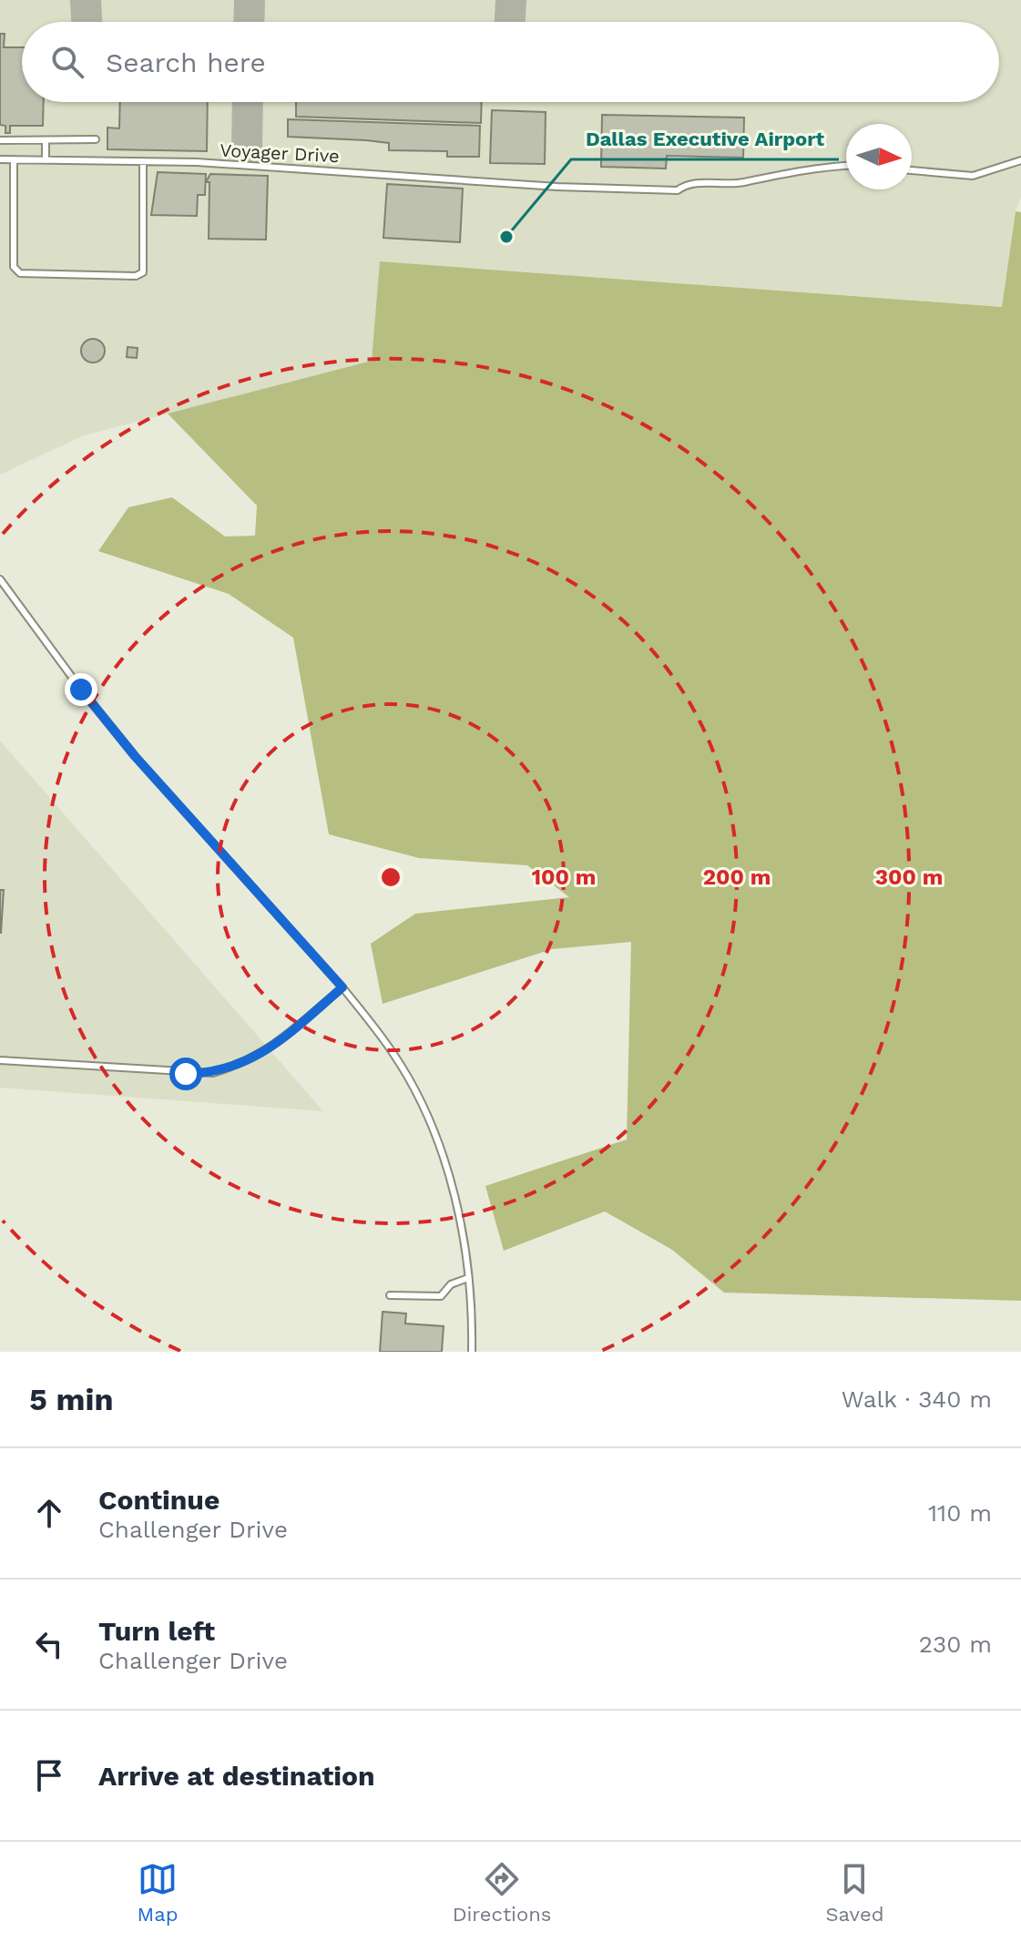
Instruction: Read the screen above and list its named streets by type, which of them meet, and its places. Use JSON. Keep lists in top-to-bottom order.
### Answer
{
  "streets": {
    "lane": ["Voyager Drive"]
  },
  "places": ["Dallas Executive Airport"],
  "north": "right",
  "page": {
    "search": "Search here",
    "heading": ["5 min", "Walk · 340 m"],
    "list": [
      ["Continue", "Challenger Drive", "110 m"],
      ["Turn left", "Challenger Drive", "230 m"],
      "Arrive at destination"
    ],
    "nav": ["Map", "Directions", "Saved"]
  },
  "rings": ["100 m", "200 m", "300 m"]
}
